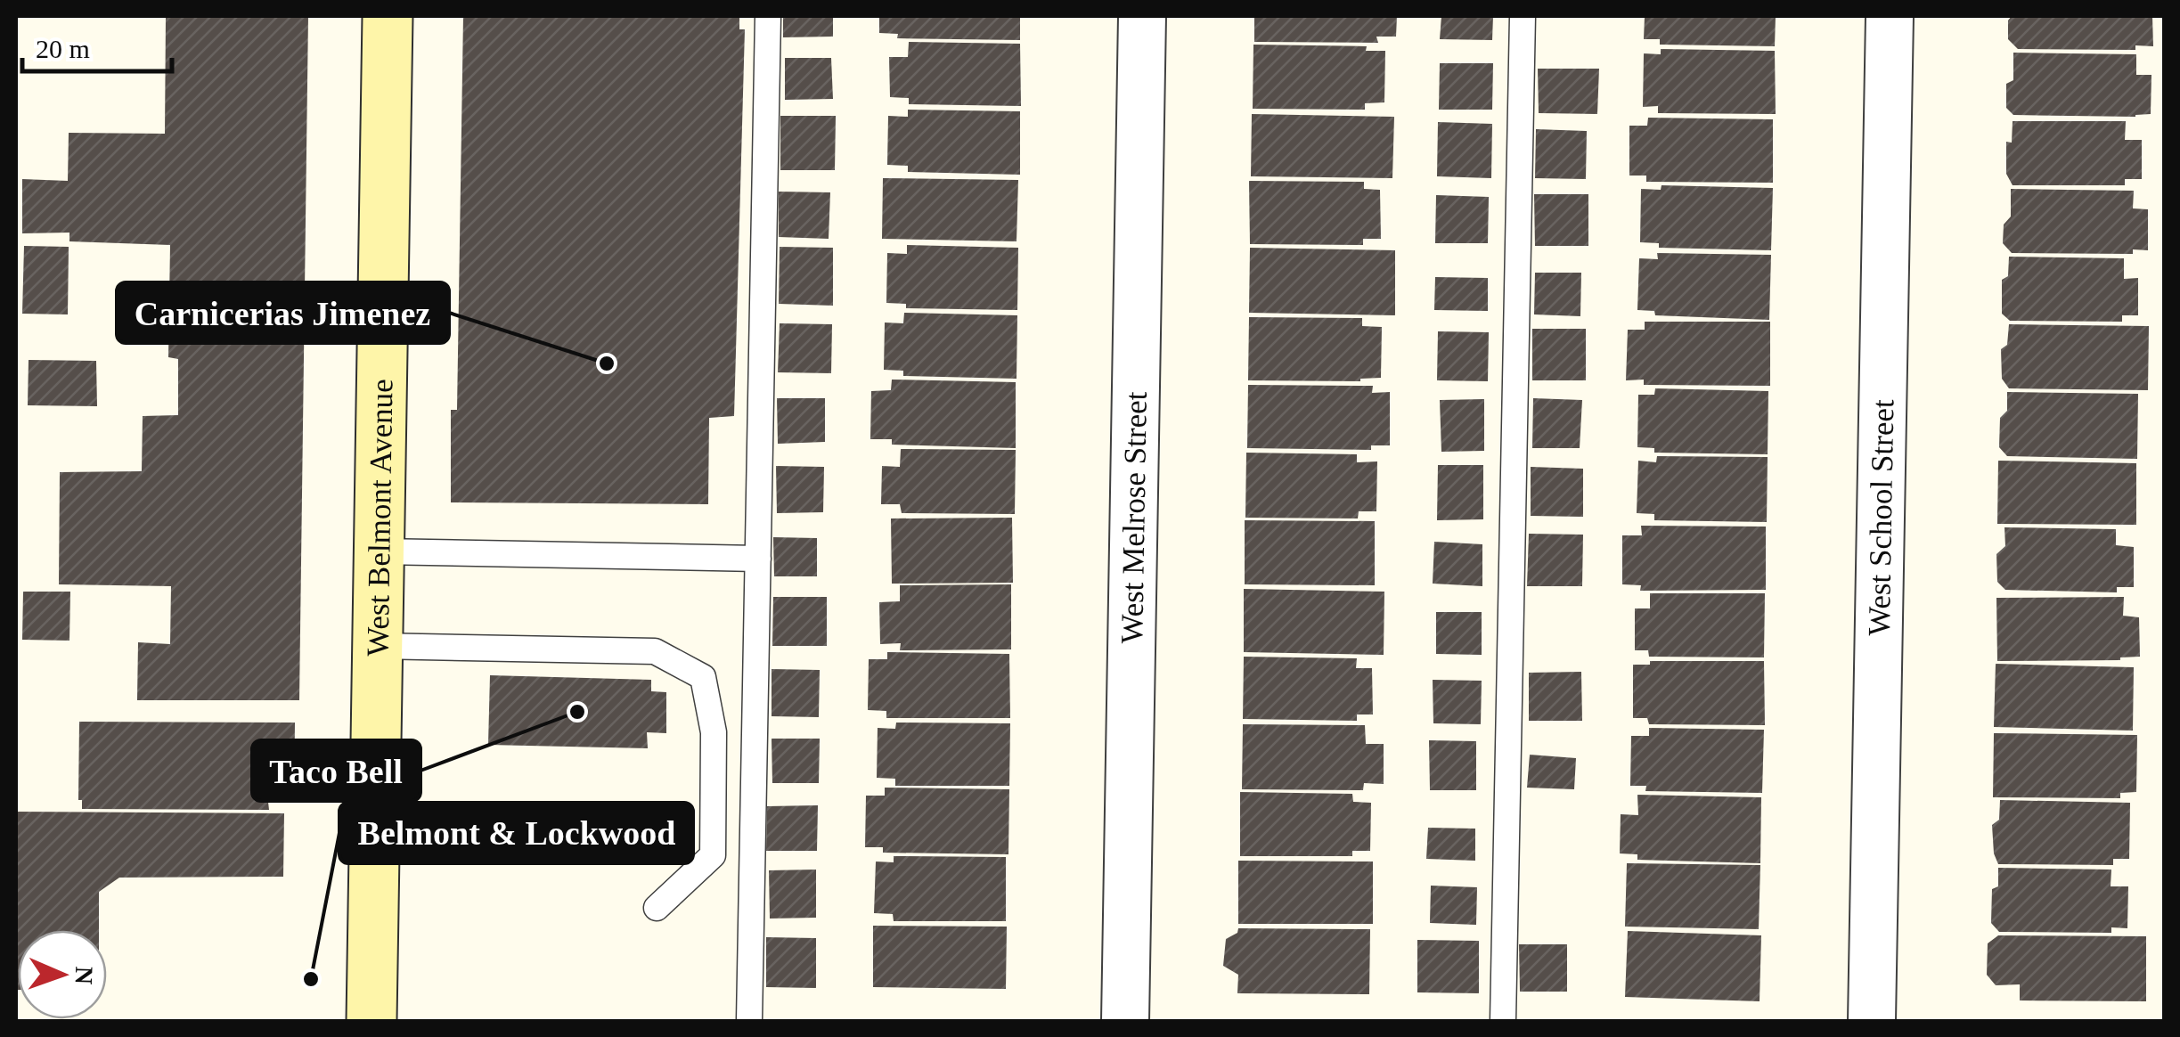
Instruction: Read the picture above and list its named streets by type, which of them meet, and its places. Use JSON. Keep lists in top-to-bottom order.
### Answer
{
  "streets": {
    "main road": ["West Belmont Avenue"],
    "street": ["West Melrose Street", "West School Street"]
  },
  "places": ["Carnicerias Jimenez", "Taco Bell", "Belmont & Lockwood"],
  "scale_bar": "20 m",
  "north": "right"
}
